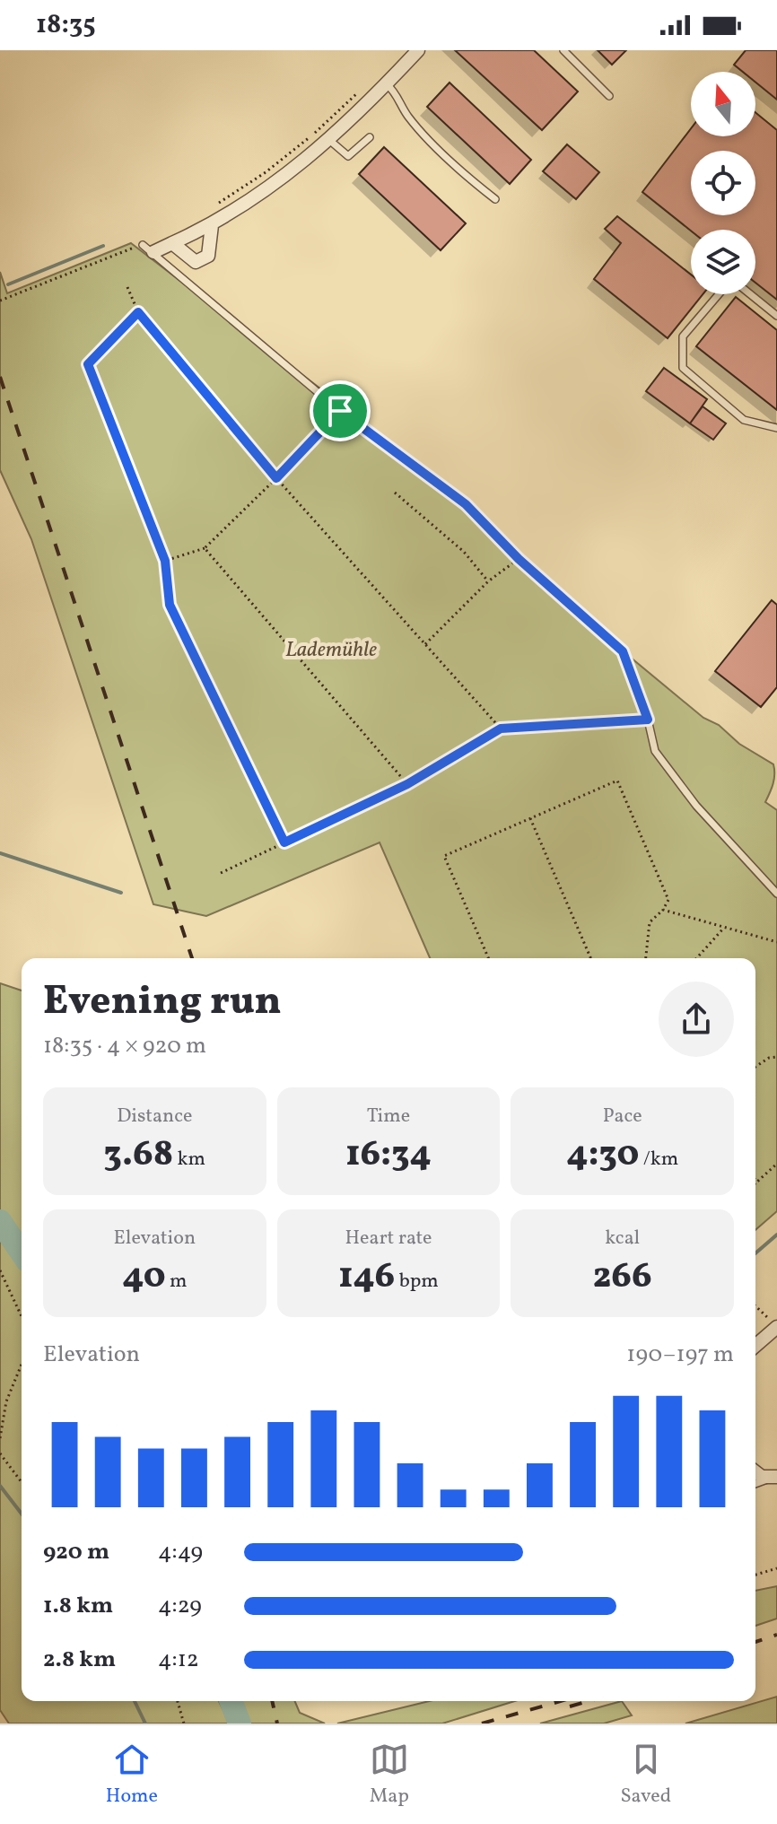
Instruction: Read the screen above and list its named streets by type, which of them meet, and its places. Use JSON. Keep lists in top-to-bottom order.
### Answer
{
  "parks": ["Lademühle"],
  "north": "top",
  "page": {
    "status": "18:35",
    "heading": ["Evening run", "18:35 · 4 × 920 m"],
    "stats": [
      ["Distance", "3.68 km"],
      ["Time", "16:34"],
      ["Pace", "4:30 /km"],
      ["Elevation", "40 m"],
      ["Heart rate", "146 bpm"],
      ["kcal", "266"]
    ],
    "chart": ["Elevation", "190–197 m"],
    "list": [
      {
        "name": "920 m",
        "note": "4:49"
      },
      {
        "name": "1.8 km",
        "note": "4:29"
      },
      {
        "name": "2.8 km",
        "note": "4:12"
      }
    ],
    "tabs": ["Home", "Map", "Saved"]
  }
}
